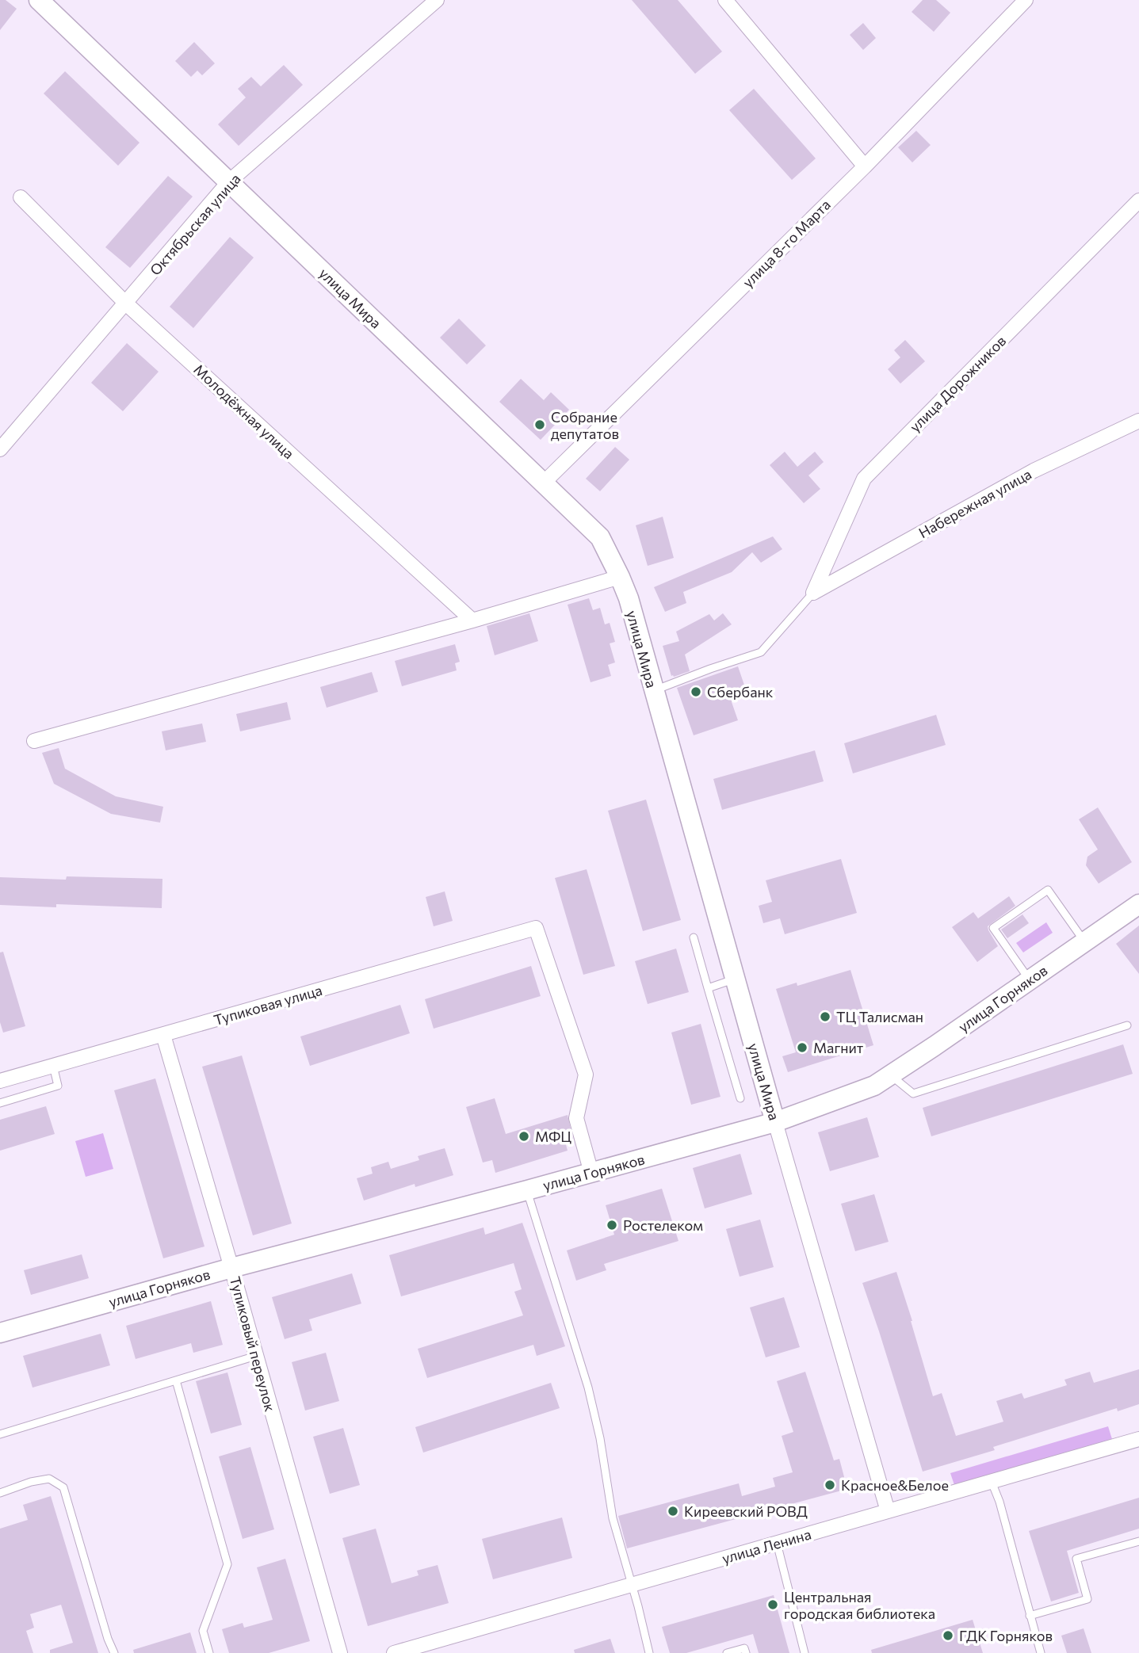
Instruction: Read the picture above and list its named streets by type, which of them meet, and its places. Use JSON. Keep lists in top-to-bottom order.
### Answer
{
  "streets": {
    "main road": ["улица Мира", "улица Горняков"],
    "street": [
      "Октябрьская улица",
      "улица 8-го Марта",
      "улица Дорожников",
      "Молодёжная улица",
      "Набережная улица",
      "Тупиковая улица",
      "Тупиковый переулок",
      "улица Ленина"
    ]
  },
  "crossings": [
    ["Октябрьская улица", "улица Мира"],
    ["Октябрьская улица", "Молодёжная улица"],
    ["улица 8-го Марта", "улица Мира"],
    ["улица Мира", "улица Горняков"],
    ["улица Мира", "улица Ленина"],
    ["улица Дорожников", "Набережная улица"],
    ["улица Горняков", "Тупиковая улица"],
    ["улица Горняков", "Тупиковый переулок"],
    ["Тупиковая улица", "Тупиковый переулок"]
  ],
  "places": [
    "Собрание депутатов",
    "Сбербанк",
    "ТЦ Талисман",
    "Магнит",
    "МФЦ",
    "Ростелеком",
    "Красное&Белое",
    "Киреевский РОВД",
    "Центральная городская библиотека",
    "ГДК Горняков"
  ]
}
